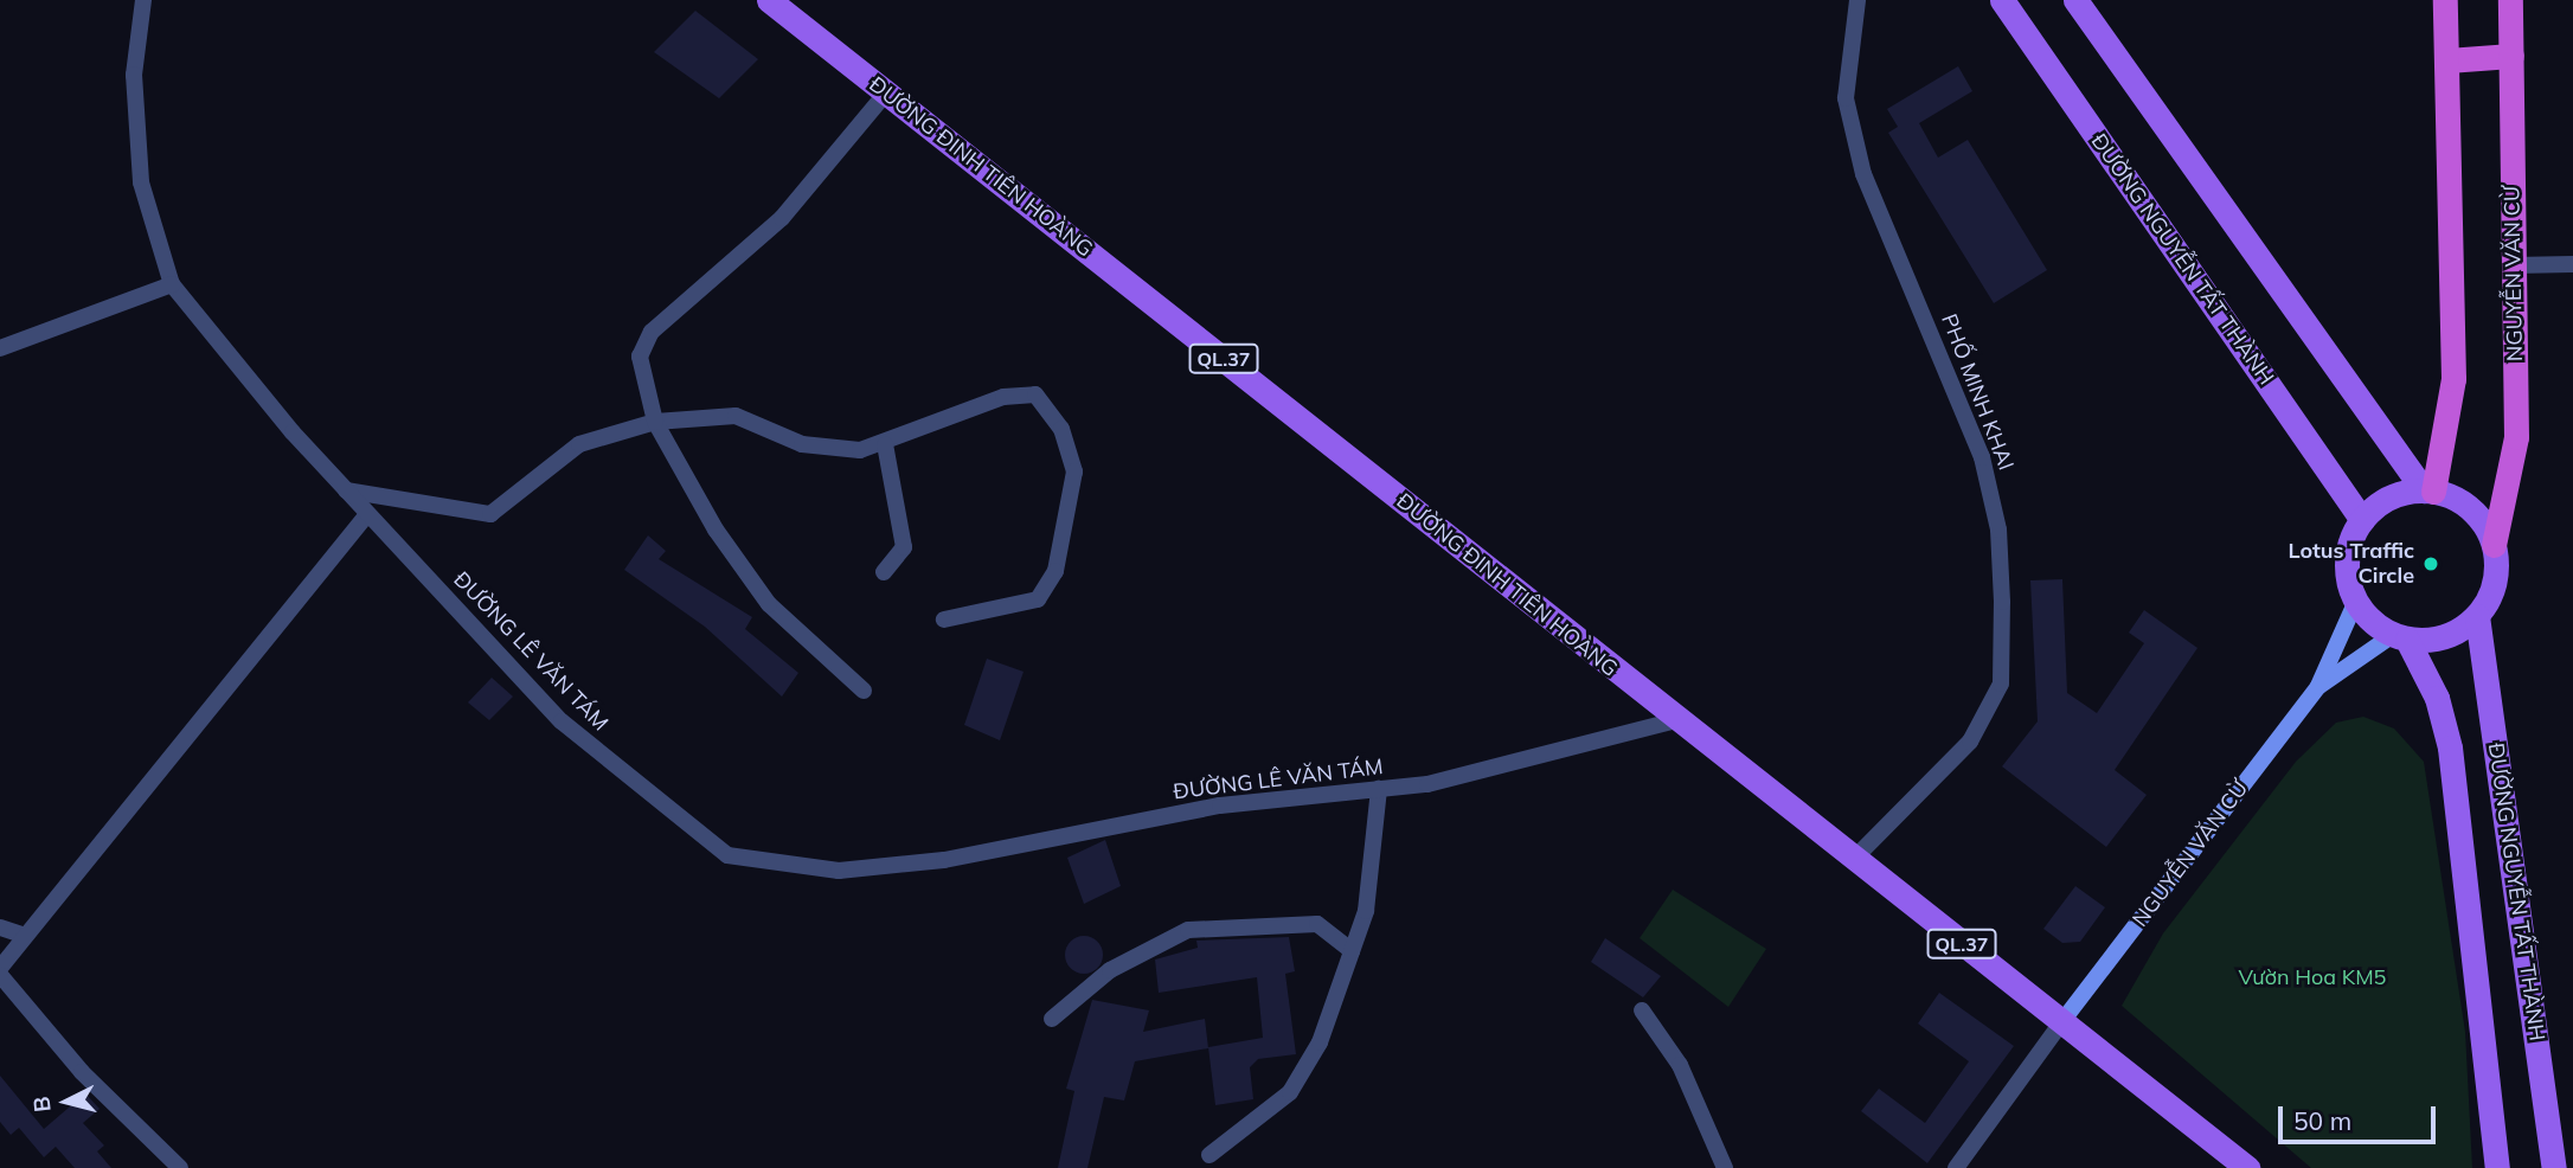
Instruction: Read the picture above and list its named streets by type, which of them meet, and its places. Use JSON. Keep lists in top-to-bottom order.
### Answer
{
  "streets": {
    "highway": ["NGUYỄN VĂN CỪ"],
    "main road": ["ĐƯỜNG ĐINH TIÊN HOÀNG", "ĐƯỜNG NGUYỄN TẤT THÀNH", "QL.37"],
    "street": ["PHỐ MINH KHAI", "ĐƯỜNG LÊ VĂN TÁM"]
  },
  "crossings": [
    ["ĐƯỜNG ĐINH TIÊN HOÀNG", "NGUYỄN VĂN CỪ"],
    ["ĐƯỜNG ĐINH TIÊN HOÀNG", "PHỐ MINH KHAI"],
    ["ĐƯỜNG ĐINH TIÊN HOÀNG", "ĐƯỜNG LÊ VĂN TÁM"],
    ["ĐƯỜNG NGUYỄN TẤT THÀNH", "NGUYỄN VĂN CỪ"]
  ],
  "parks": ["Vườn Hoa KM5"],
  "places": ["Lotus Traffic Circle"],
  "scale_bar": "50 m",
  "north": "left"
}
